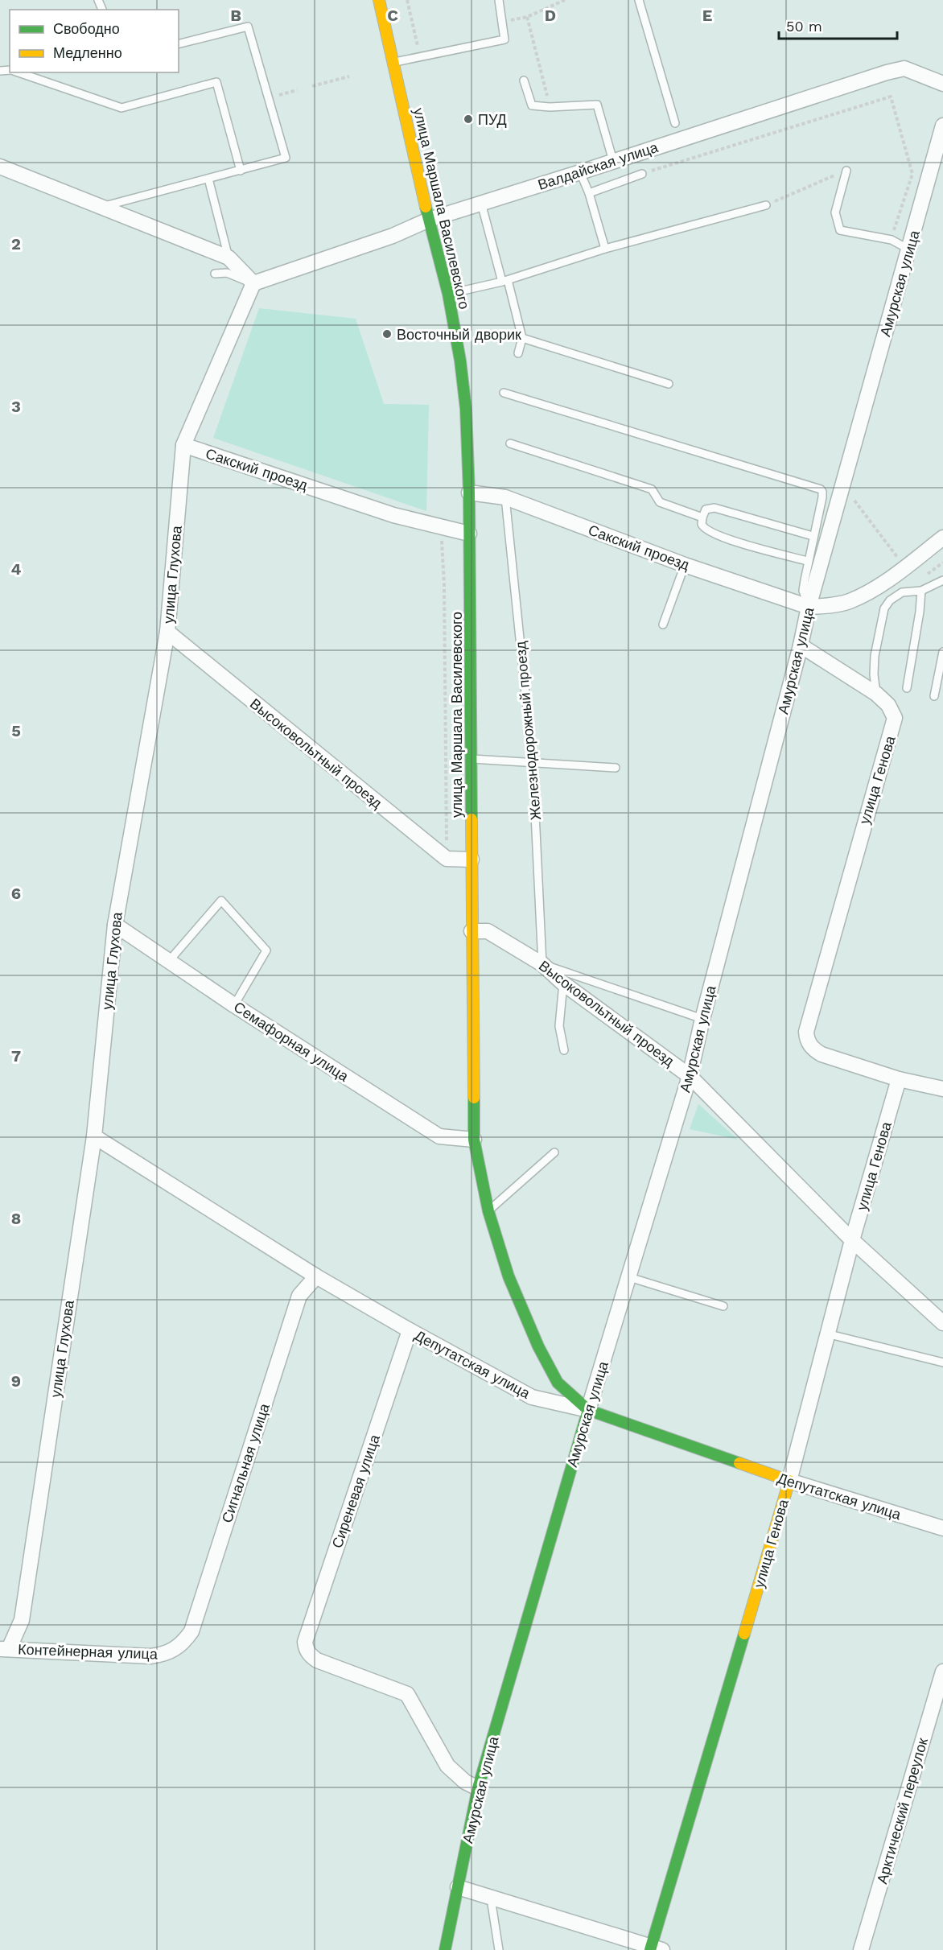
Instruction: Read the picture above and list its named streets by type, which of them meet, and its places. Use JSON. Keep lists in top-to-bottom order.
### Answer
{
  "streets": {
    "main road": [
      "улица Маршала Василевского",
      "Амурская улица",
      "улица Генова",
      "Депутатская улица"
    ],
    "street": [
      "Валдайская улица",
      "Сакский проезд",
      "улица Глухова",
      "Высоковольтный проезд",
      "Семафорная улица",
      "Сигнальная улица",
      "Сиреневая улица",
      "Контейнерная улица",
      "Арктический переулок"
    ],
    "lane": ["Железнодорожный проезд"]
  },
  "crossings": [
    ["Валдайская улица", "улица Маршала Василевского"],
    ["Валдайская улица", "улица Глухова"],
    ["улица Маршала Василевского", "Амурская улица"],
    ["улица Маршала Василевского", "Сакский проезд"],
    ["улица Маршала Василевского", "Высоковольтный проезд"],
    ["улица Маршала Василевского", "Семафорная улица"],
    ["улица Маршала Василевского", "Депутатская улица"],
    ["Амурская улица", "Сакский проезд"],
    ["Амурская улица", "Высоковольтный проезд"],
    ["Амурская улица", "Депутатская улица"],
    ["Амурская улица", "Сиреневая улица"],
    ["Сакский проезд", "улица Глухова"],
    ["Сакский проезд", "Железнодорожный проезд"],
    ["улица Глухова", "Высоковольтный проезд"],
    ["улица Глухова", "Семафорная улица"],
    ["улица Глухова", "Депутатская улица"],
    ["улица Глухова", "Контейнерная улица"],
    ["Железнодорожный проезд", "Высоковольтный проезд"],
    ["Высоковольтный проезд", "улица Генова"],
    ["улица Генова", "Депутатская улица"],
    ["Депутатская улица", "Сигнальная улица"],
    ["Депутатская улица", "Сиреневая улица"],
    ["Сигнальная улица", "Контейнерная улица"]
  ],
  "places": ["ПУД", "Восточный дворик"],
  "legend": ["Свободно", "Медленно"],
  "scale_bar": "50 m",
  "grid": {
    "columns": [
      "B",
      "C",
      "D",
      "E"
    ],
    "rows": [
      "2",
      "3",
      "4",
      "5",
      "6",
      "7",
      "8",
      "9"
    ]
  }
}
